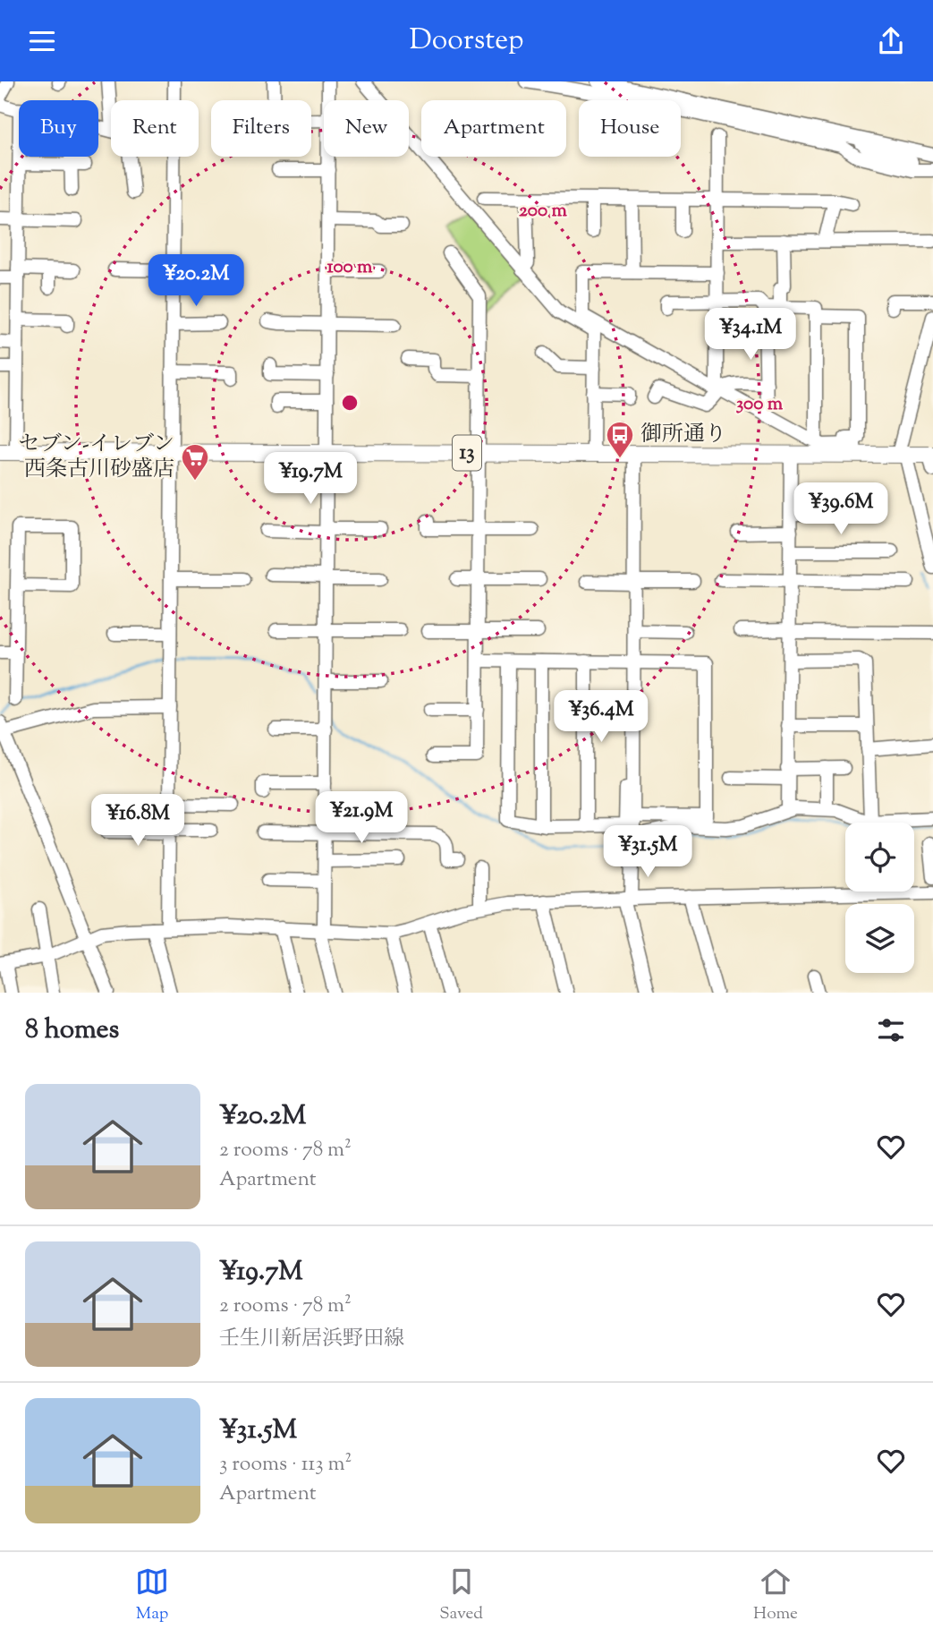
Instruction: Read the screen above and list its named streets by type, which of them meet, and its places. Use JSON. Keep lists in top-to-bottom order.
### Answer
{
  "streets": {
    "main road": ["13"]
  },
  "places": {
    "bus stop": ["御所通り"],
    "supermarket": ["セブン-イレブン 西条古川砂盛店"]
  },
  "page": {
    "header": "Doorstep",
    "chip": [
      "Buy",
      "Rent",
      "Filters",
      "New",
      "Apartment",
      "House"
    ],
    "price": [
      "¥20.2M",
      "¥34.1M",
      "¥19.7M",
      "¥39.6M",
      "¥36.4M",
      "¥21.9M",
      "¥16.8M",
      "¥31.5M"
    ],
    "heading": "8 homes",
    "list": [
      {
        "name": "¥20.2M",
        "note": "2 rooms · 78 m² · Apartment"
      },
      {
        "name": "¥19.7M",
        "note": "2 rooms · 78 m² · 壬生川新居浜野田線"
      },
      {
        "name": "¥31.5M",
        "note": "3 rooms · 113 m² · Apartment"
      }
    ],
    "tabs": ["Map", "Saved", "Home"]
  },
  "rings": ["200 m", "100 m", "300 m"]
}
